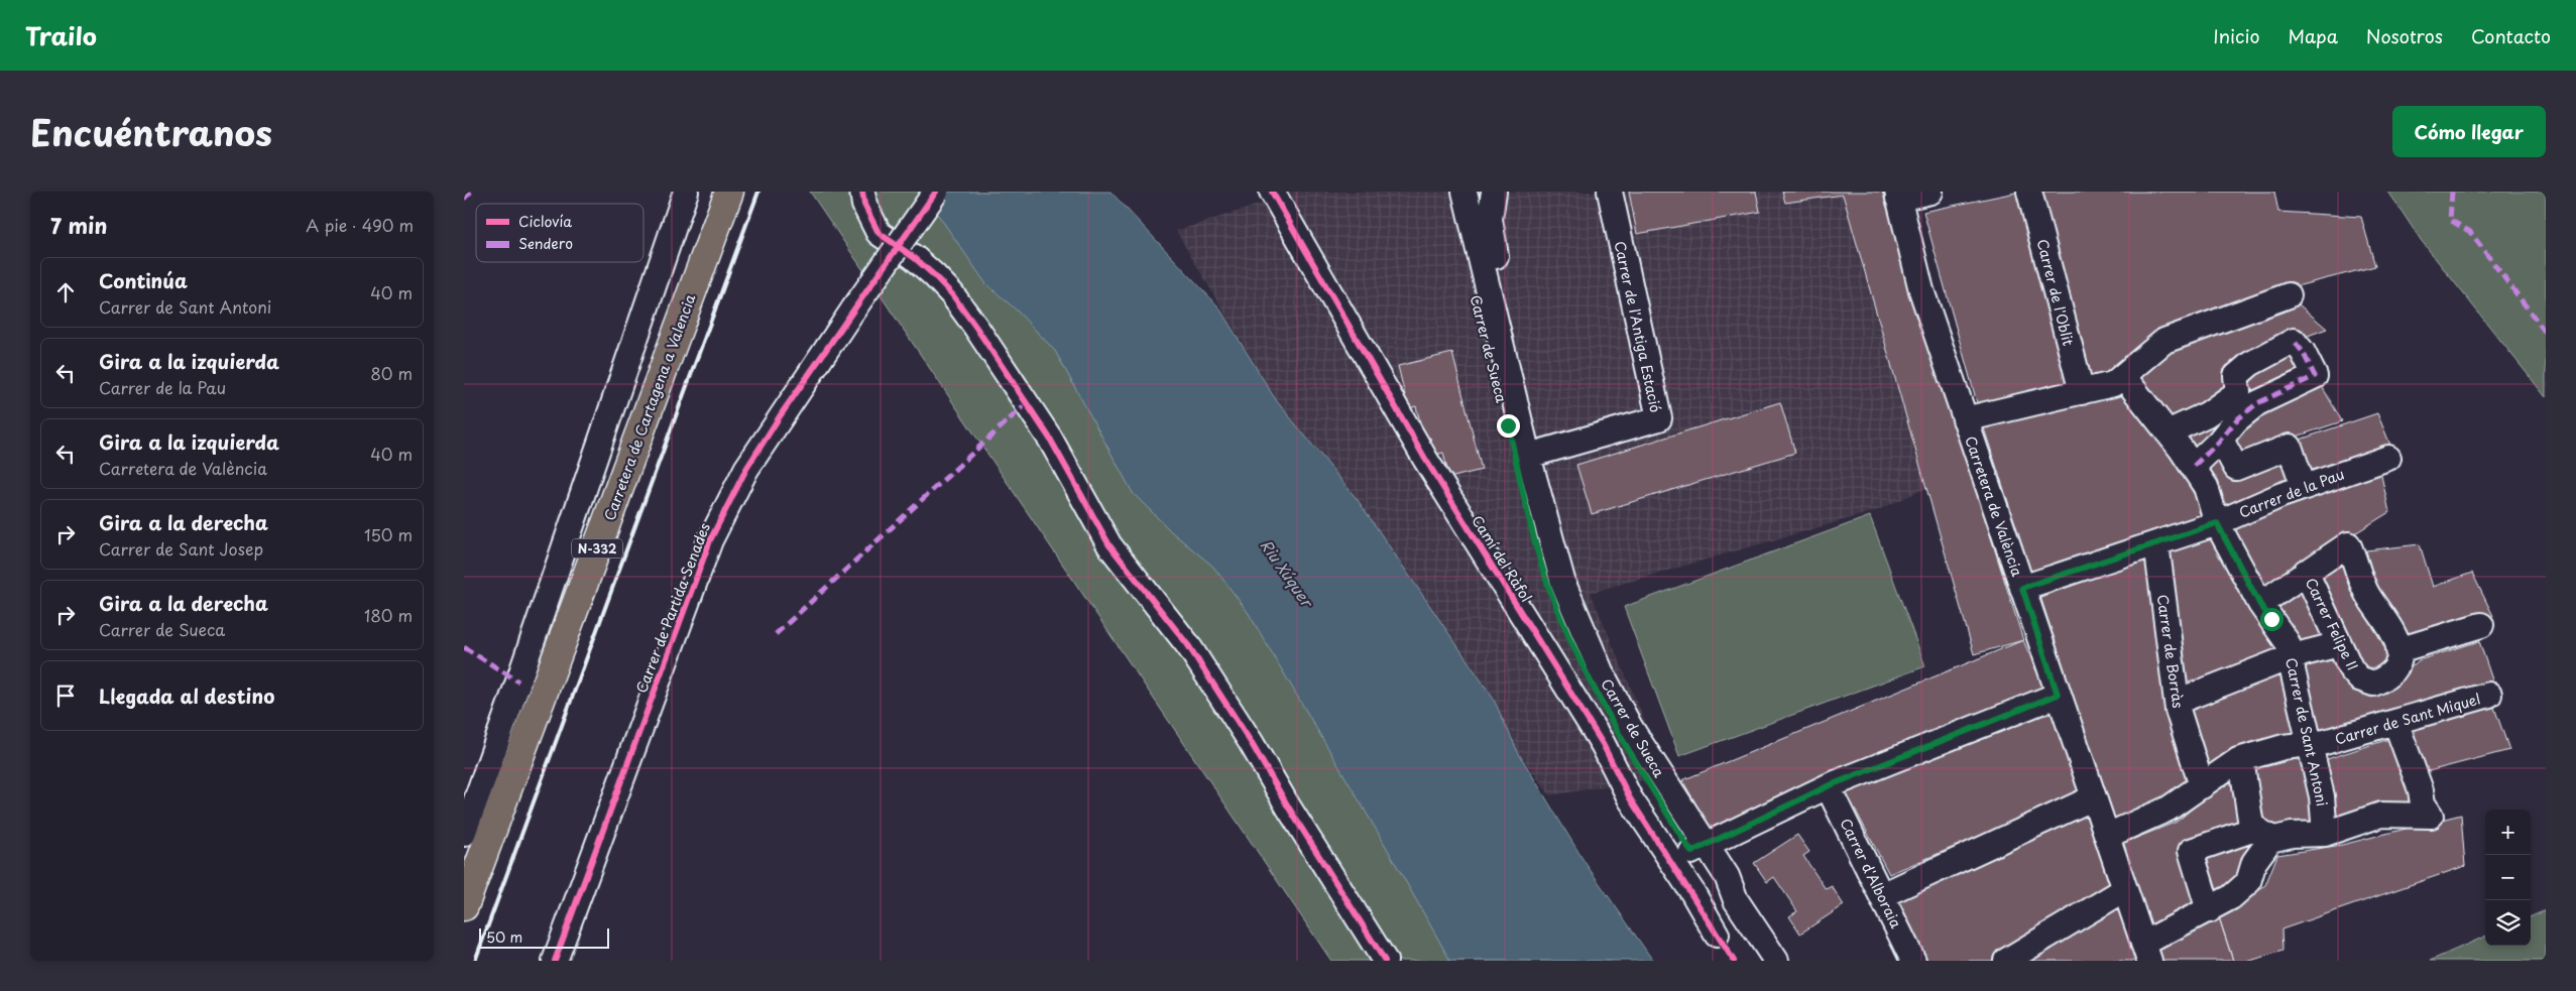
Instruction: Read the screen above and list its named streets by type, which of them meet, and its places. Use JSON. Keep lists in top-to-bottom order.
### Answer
{
  "streets": {
    "highway": ["Carretera de Cartagena a Valencia", "N-332"],
    "street": [
      "Carrer de l'Oblit",
      "Carrer de l'Antiga Estació",
      "Carrer de Sueca",
      "Carrer de la Pau",
      "Carretera de València",
      "Camí del Ràfol",
      "Carrer de Partida Senades",
      "Carrer Felipe II",
      "Carrer de Borràs",
      "Carrer de Sant Miquel",
      "Carrer de Sant Antoni",
      "Carrer d'Alboraia"
    ]
  },
  "crossings": [
    ["Carrer de l'Antiga Estació", "Carrer de Sueca"],
    ["Carrer de la Pau", "Carretera de València"],
    ["Carrer de la Pau", "Carrer de Borràs"],
    ["Carrer de la Pau", "Carrer de Sant Antoni"],
    ["Carretera de València", "Carrer de Sant Miquel"],
    ["Carrer de Borràs", "Carrer de Sant Miquel"],
    ["Carrer de Sant Miquel", "Carrer de Sant Antoni"]
  ],
  "water": ["Riu Xúquer"],
  "legend": ["Ciclovía", "Sendero"],
  "scale_bar": "50 m",
  "page": {
    "header": "Trailo",
    "nav": [
      "Inicio",
      "Mapa",
      "Nosotros",
      "Contacto"
    ],
    "title": "Encuéntranos",
    "buttons": "Cómo llegar",
    "heading": ["7 min", "A pie · 490 m"],
    "list": [
      ["Continúa", "Carrer de Sant Antoni", "40 m"],
      ["Gira a la izquierda", "Carrer de la Pau", "80 m"],
      ["Gira a la izquierda", "Carretera de València", "40 m"],
      ["Gira a la derecha", "Carrer de Sant Josep", "150 m"],
      ["Gira a la derecha", "Carrer de Sueca", "180 m"],
      "Llegada al destino"
    ],
    "map_buttons": ["+", "−"],
    "scale": "50 m"
  }
}
